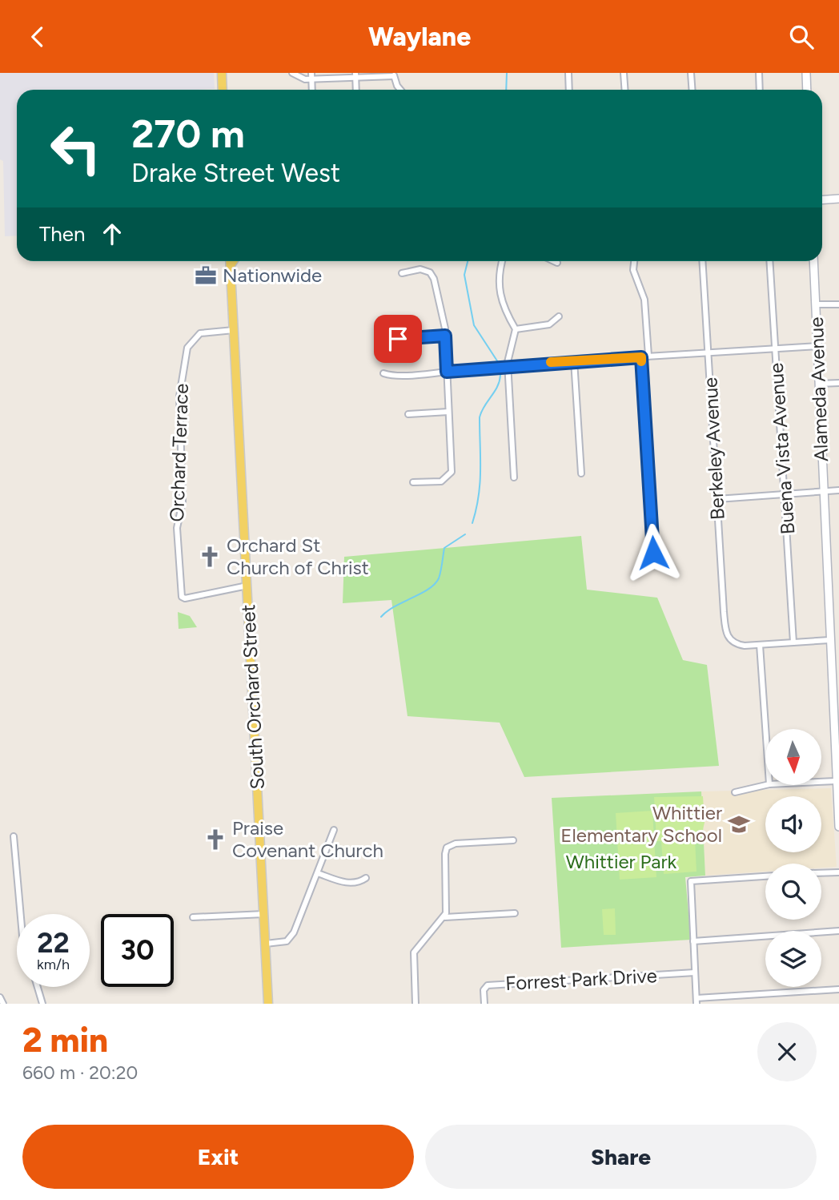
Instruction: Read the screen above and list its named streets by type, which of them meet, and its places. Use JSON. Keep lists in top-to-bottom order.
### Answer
{
  "streets": {
    "main road": ["South Orchard Street"],
    "street": [
      "Alameda Avenue",
      "Berkeley Avenue",
      "Buena Vista Avenue",
      "Orchard Terrace",
      "Forrest Park Drive"
    ]
  },
  "crossings": [
    ["Orchard Terrace", "South Orchard Street"]
  ],
  "parks": ["Whittier Park"],
  "places": {
    "office": ["Nationwide"],
    "church": ["Orchard St Church of Christ", "Praise Covenant Church"],
    "school or university": ["Whittier Elementary School"]
  },
  "north": "bottom",
  "page": {
    "header": "Waylane",
    "turn": ["270 m", "Drake Street West"],
    "then": "Then",
    "speed": "22 km/h",
    "limit": "30",
    "heading": ["2 min", "660 m · 20:20"],
    "buttons": ["Exit", "Share"]
  }
}
